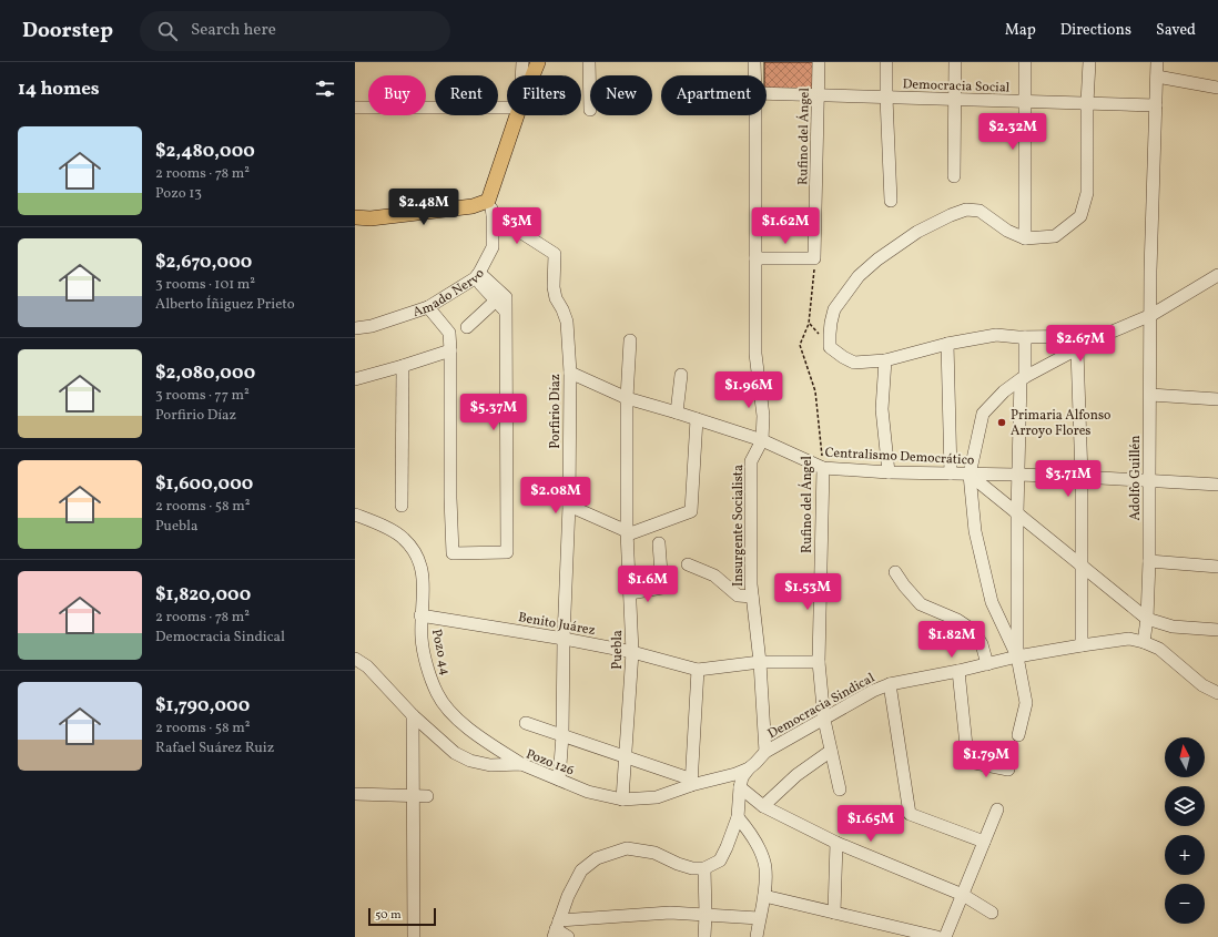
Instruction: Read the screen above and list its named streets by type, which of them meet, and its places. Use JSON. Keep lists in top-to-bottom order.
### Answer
{
  "streets": {
    "main road": ["Amado Nervo"],
    "street": [
      "Democracia Social",
      "Rufino del Ángel",
      "Porfirio Díaz",
      "Centralismo Democrático",
      "Adolfo Guillén",
      "Insurgente Socialista",
      "Benito Juárez",
      "Puebla",
      "Pozo 44",
      "Democracia Sindical",
      "Pozo 126"
    ]
  },
  "crossings": [
    ["Democracia Social", "Rufino del Ángel"],
    ["Democracia Social", "Adolfo Guillén"],
    ["Rufino del Ángel", "Centralismo Democrático"],
    ["Rufino del Ángel", "Benito Juárez"],
    ["Rufino del Ángel", "Democracia Sindical"],
    ["Amado Nervo", "Porfirio Díaz"],
    ["Porfirio Díaz", "Centralismo Democrático"],
    ["Porfirio Díaz", "Benito Juárez"],
    ["Porfirio Díaz", "Pozo 126"],
    ["Centralismo Democrático", "Adolfo Guillén"],
    ["Centralismo Democrático", "Insurgente Socialista"],
    ["Centralismo Democrático", "Puebla"],
    ["Adolfo Guillén", "Democracia Sindical"],
    ["Insurgente Socialista", "Benito Juárez"],
    ["Insurgente Socialista", "Democracia Sindical"],
    ["Benito Juárez", "Puebla"],
    ["Benito Juárez", "Pozo 44"],
    ["Puebla", "Pozo 126"],
    ["Pozo 44", "Pozo 126"],
    ["Democracia Sindical", "Pozo 126"]
  ],
  "places": ["Primaria Alfonso Arroyo Flores"],
  "scale_bar": "50 m",
  "north": "top",
  "page": {
    "header": "Doorstep",
    "search": "Search here",
    "nav": ["Map", "Directions", "Saved"],
    "heading": "14 homes",
    "chip": [
      "Buy",
      "Rent",
      "Filters",
      "New",
      "Apartment"
    ],
    "price": [
      "$2.32M",
      "$2.48M",
      "$3M",
      "$1.62M",
      "$2.67M",
      "$1.96M",
      "$5.37M",
      "$3.71M",
      "$2.08M",
      "$1.6M",
      "$1.53M",
      "$1.82M",
      "$1.79M",
      "$1.65M"
    ],
    "list": [
      {
        "name": "$2,480,000",
        "note": "2 rooms · 78 m² · Pozo 13"
      },
      {
        "name": "$2,670,000",
        "note": "3 rooms · 101 m² · Alberto Íñiguez Prieto"
      },
      {
        "name": "$2,080,000",
        "note": "3 rooms · 77 m² · Porfirio Díaz"
      },
      {
        "name": "$1,600,000",
        "note": "2 rooms · 58 m² · Puebla"
      },
      {
        "name": "$1,820,000",
        "note": "2 rooms · 78 m² · Democracia Sindical"
      },
      {
        "name": "$1,790,000",
        "note": "2 rooms · 58 m² · Rafael Suárez Ruiz"
      }
    ],
    "map_buttons": ["+", "−"],
    "scale": "50 m"
  }
}
